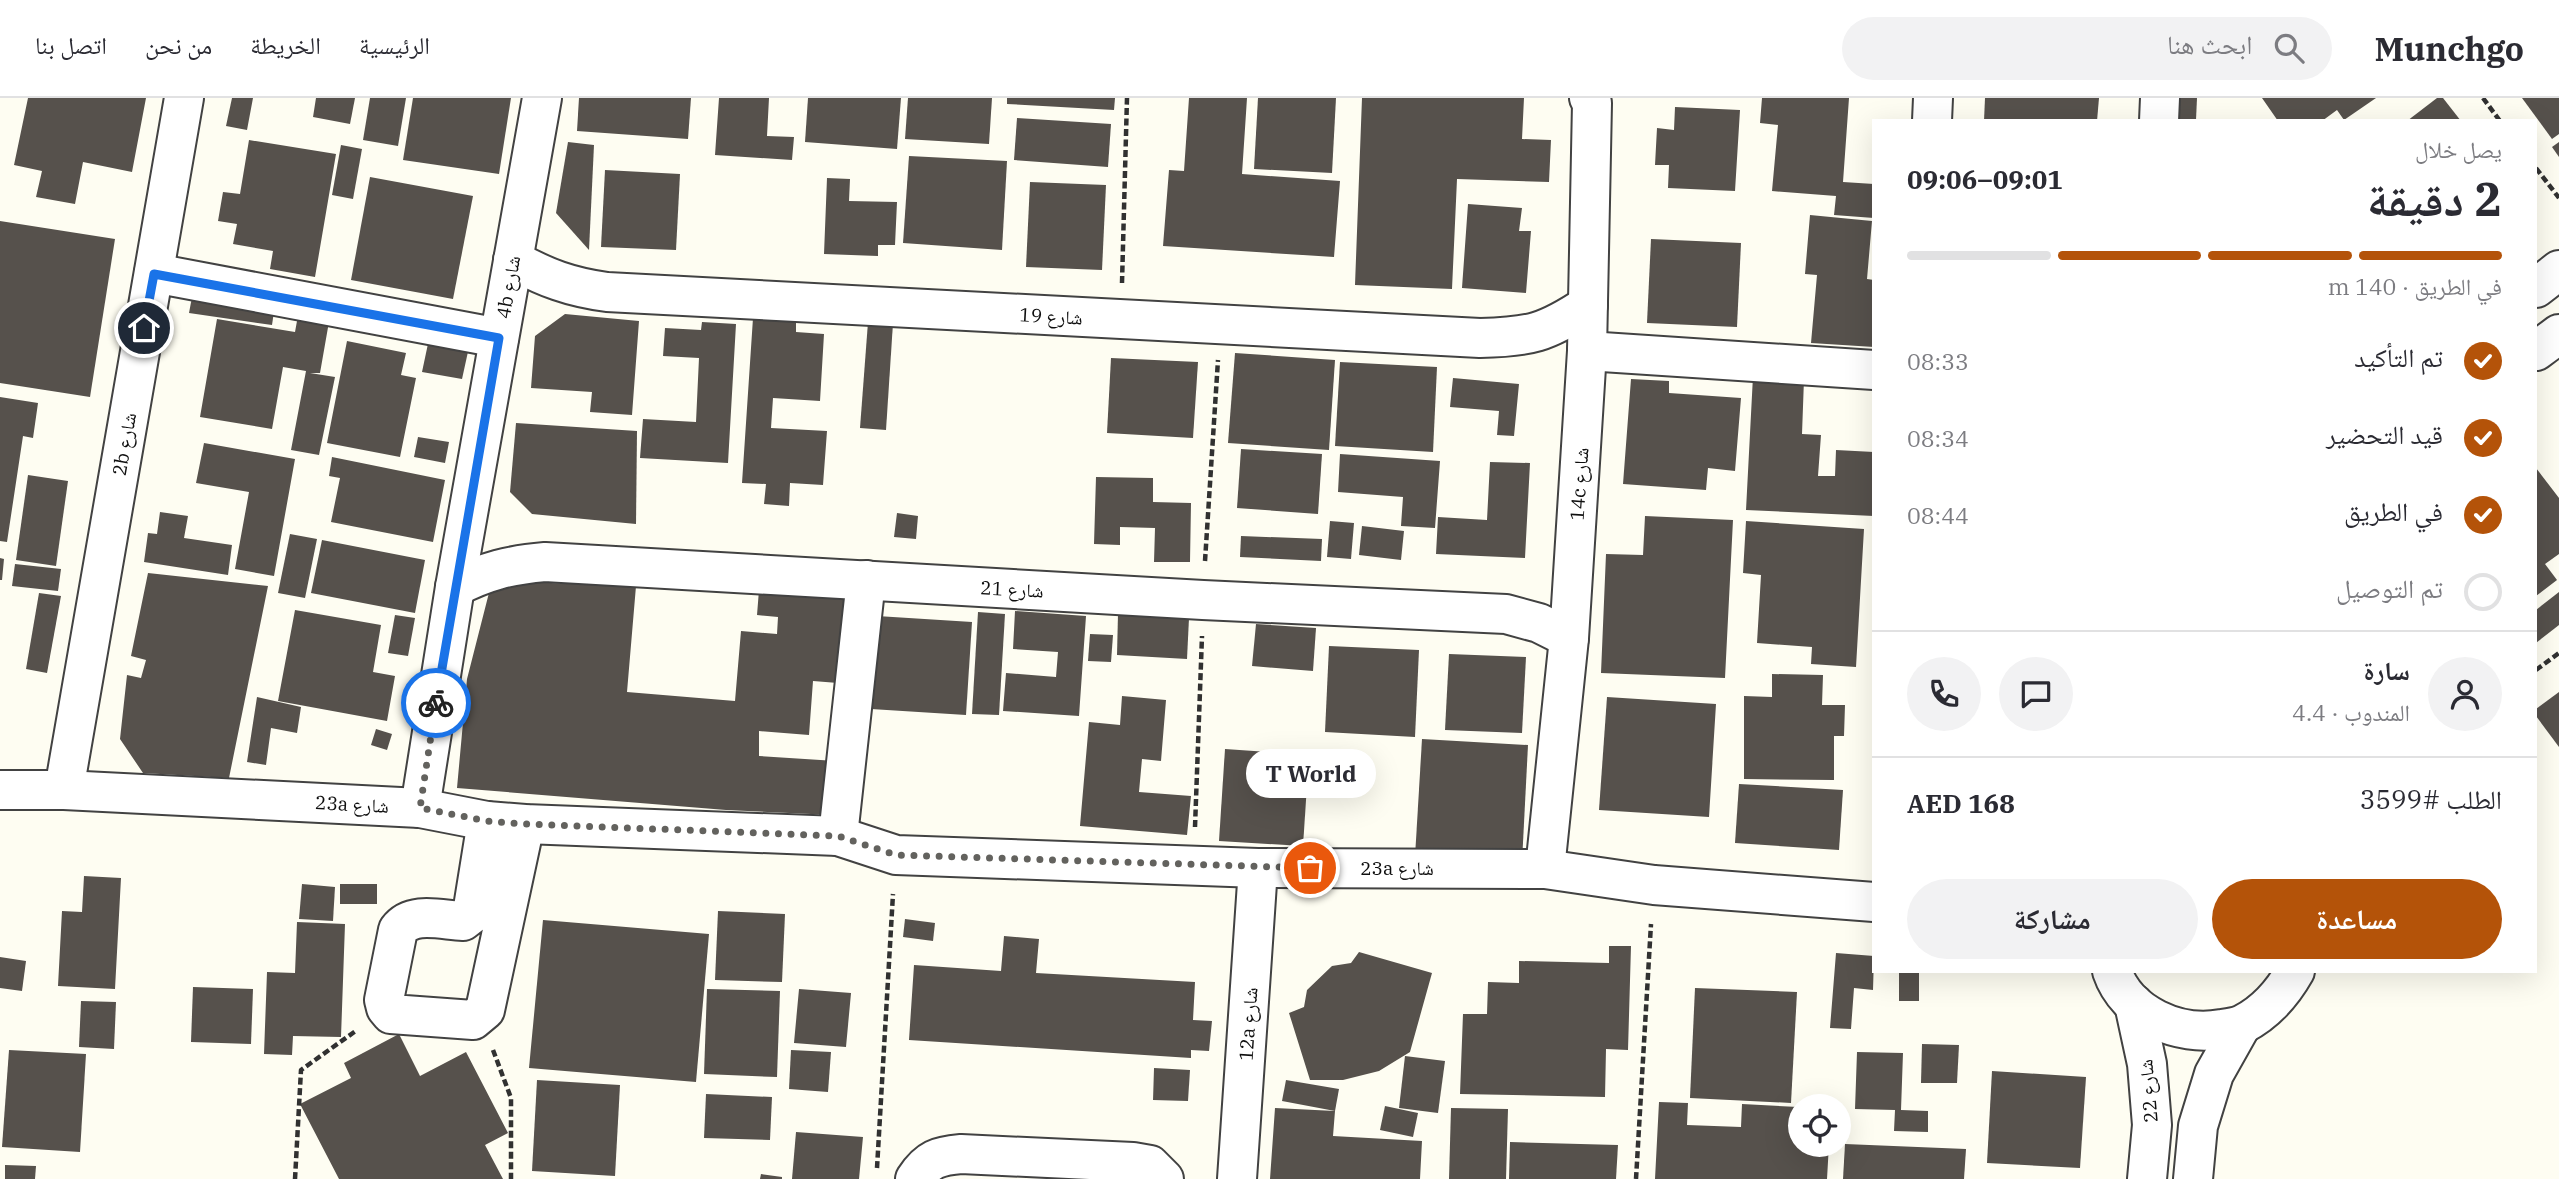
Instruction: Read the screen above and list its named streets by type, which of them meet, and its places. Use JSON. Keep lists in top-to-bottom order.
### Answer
{
  "streets": {
    "street": [
      "4b شارع",
      "شارع 19",
      "2b شارع",
      "14c شارع",
      "شارع 21",
      "23a شارع",
      "12a شارع",
      "شارع 22"
    ]
  },
  "crossings": [
    ["4b شارع", "شارع 19"],
    ["4b شارع", "شارع 21"],
    ["4b شارع", "23a شارع"],
    ["شارع 19", "14c شارع"],
    ["2b شارع", "23a شارع"],
    ["14c شارع", "شارع 21"],
    ["14c شارع", "23a شارع"],
    ["23a شارع", "12a شارع"]
  ],
  "places": ["T World"],
  "page": {
    "header": "Munchgo",
    "search": "ابحث هنا",
    "nav": [
      "الرئيسية",
      "الخريطة",
      "من نحن",
      "اتصل بنا"
    ],
    "heading": ["2 دقيقة", "يصل خلال", "09:01–09:06"],
    "panel": [
      "سارة",
      "المندوب · 4.4",
      "الطلب #3599",
      "AED 168"
    ],
    "bar": "في الطريق · 140 m",
    "list": [
      ["تم التأكيد", "08:33"],
      ["قيد التحضير", "08:34"],
      ["في الطريق", "08:44"],
      "تم التوصيل"
    ],
    "bubble": "T World",
    "buttons": ["مساعدة", "مشاركة"]
  }
}
